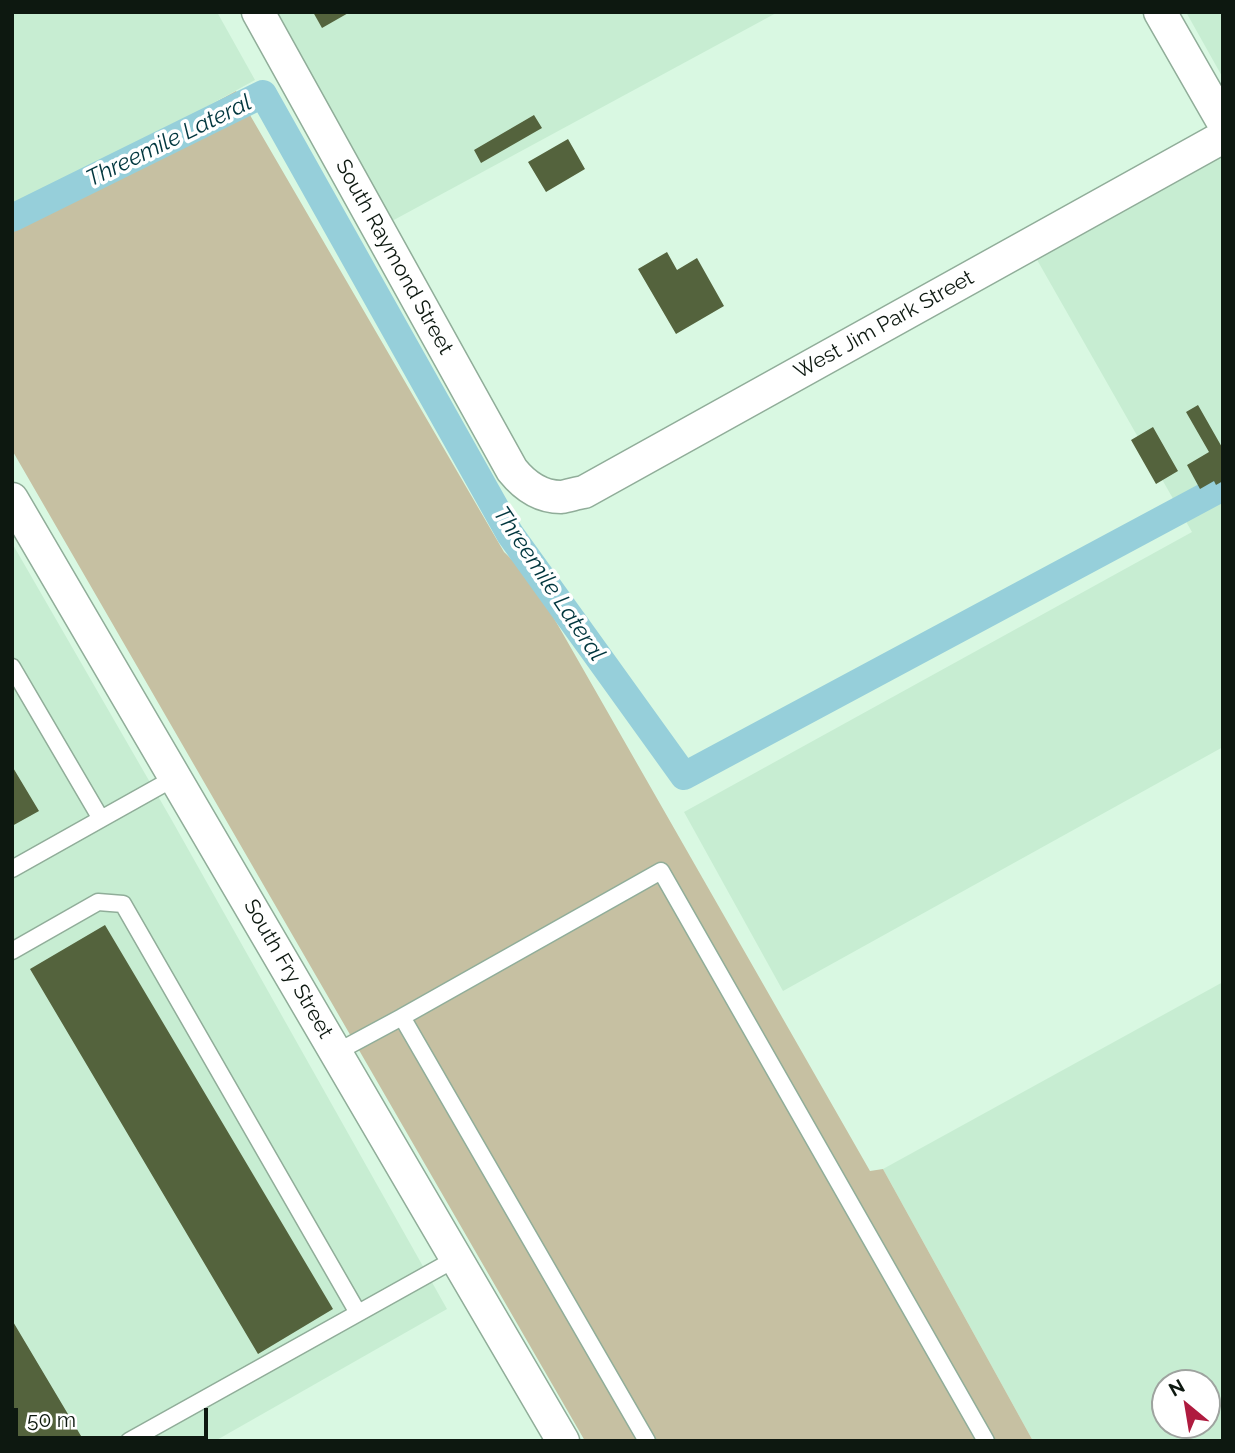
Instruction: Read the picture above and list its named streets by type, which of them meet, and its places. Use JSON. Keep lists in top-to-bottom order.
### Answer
{
  "streets": {
    "street": ["South Raymond Street", "West Jim Park Street", "South Fry Street"]
  },
  "crossings": [
    ["South Raymond Street", "West Jim Park Street"]
  ],
  "water": ["Threemile Lateral"],
  "scale_bar": "50 m",
  "north": "top left"
}
